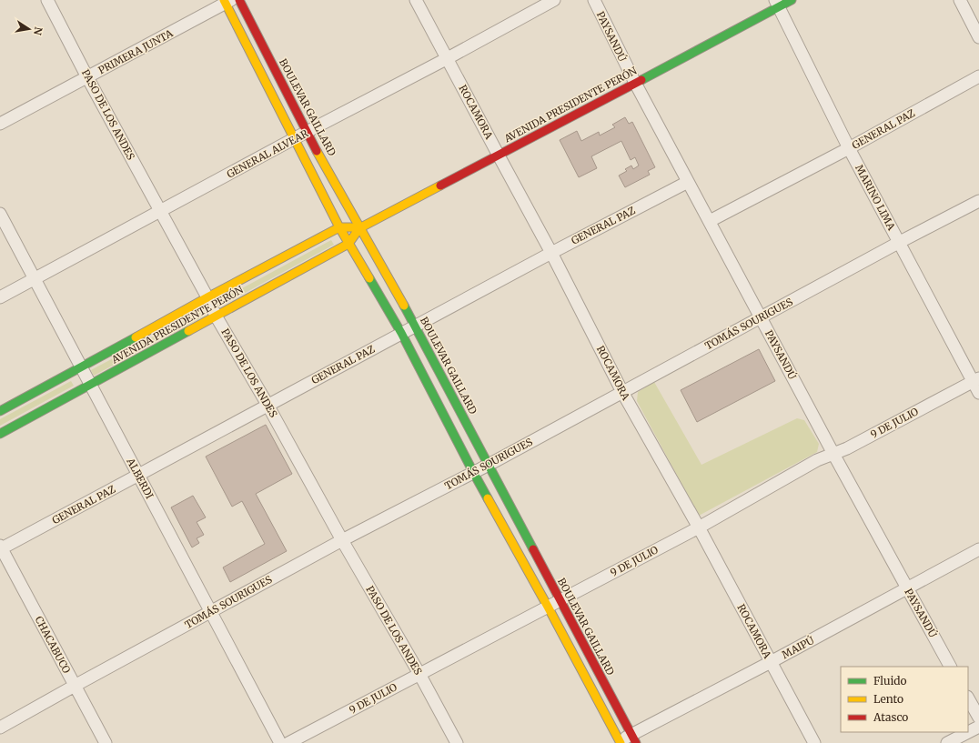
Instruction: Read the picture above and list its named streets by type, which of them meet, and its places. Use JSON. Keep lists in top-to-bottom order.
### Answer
{
  "streets": {
    "street": [
      "PAYSANDÚ",
      "PRIMERA JUNTA",
      "AVENIDA PRESIDENTE PERÓN",
      "BOULEVAR GAILLARD",
      "ROCAMORA",
      "PASO DE LOS ANDES",
      "GENERAL PAZ",
      "GENERAL ALVEAR",
      "MARINO LIMA",
      "TOMÁS SOURIGUES",
      "9 DE JULIO",
      "ALBERDI",
      "CHACABUCO",
      "MAIPÚ"
    ]
  },
  "crossings": [
    ["PAYSANDÚ", "AVENIDA PRESIDENTE PERÓN"],
    ["PAYSANDÚ", "GENERAL PAZ"],
    ["PAYSANDÚ", "TOMÁS SOURIGUES"],
    ["PAYSANDÚ", "9 DE JULIO"],
    ["PAYSANDÚ", "MAIPÚ"],
    ["PRIMERA JUNTA", "PASO DE LOS ANDES"],
    ["AVENIDA PRESIDENTE PERÓN", "BOULEVAR GAILLARD"],
    ["AVENIDA PRESIDENTE PERÓN", "ROCAMORA"],
    ["AVENIDA PRESIDENTE PERÓN", "PASO DE LOS ANDES"],
    ["AVENIDA PRESIDENTE PERÓN", "MARINO LIMA"],
    ["AVENIDA PRESIDENTE PERÓN", "ALBERDI"],
    ["BOULEVAR GAILLARD", "GENERAL PAZ"],
    ["BOULEVAR GAILLARD", "GENERAL ALVEAR"],
    ["BOULEVAR GAILLARD", "TOMÁS SOURIGUES"],
    ["BOULEVAR GAILLARD", "9 DE JULIO"],
    ["BOULEVAR GAILLARD", "MAIPÚ"],
    ["ROCAMORA", "GENERAL PAZ"],
    ["ROCAMORA", "GENERAL ALVEAR"],
    ["ROCAMORA", "TOMÁS SOURIGUES"],
    ["ROCAMORA", "9 DE JULIO"],
    ["ROCAMORA", "MAIPÚ"],
    ["PASO DE LOS ANDES", "GENERAL PAZ"],
    ["PASO DE LOS ANDES", "GENERAL ALVEAR"],
    ["PASO DE LOS ANDES", "TOMÁS SOURIGUES"],
    ["PASO DE LOS ANDES", "9 DE JULIO"],
    ["GENERAL PAZ", "MARINO LIMA"],
    ["GENERAL PAZ", "ALBERDI"],
    ["GENERAL PAZ", "CHACABUCO"],
    ["GENERAL ALVEAR", "ALBERDI"],
    ["MARINO LIMA", "TOMÁS SOURIGUES"],
    ["MARINO LIMA", "9 DE JULIO"],
    ["TOMÁS SOURIGUES", "ALBERDI"],
    ["TOMÁS SOURIGUES", "CHACABUCO"]
  ],
  "legend": ["Fluido", "Lento", "Atasco"],
  "north": "right"
}
